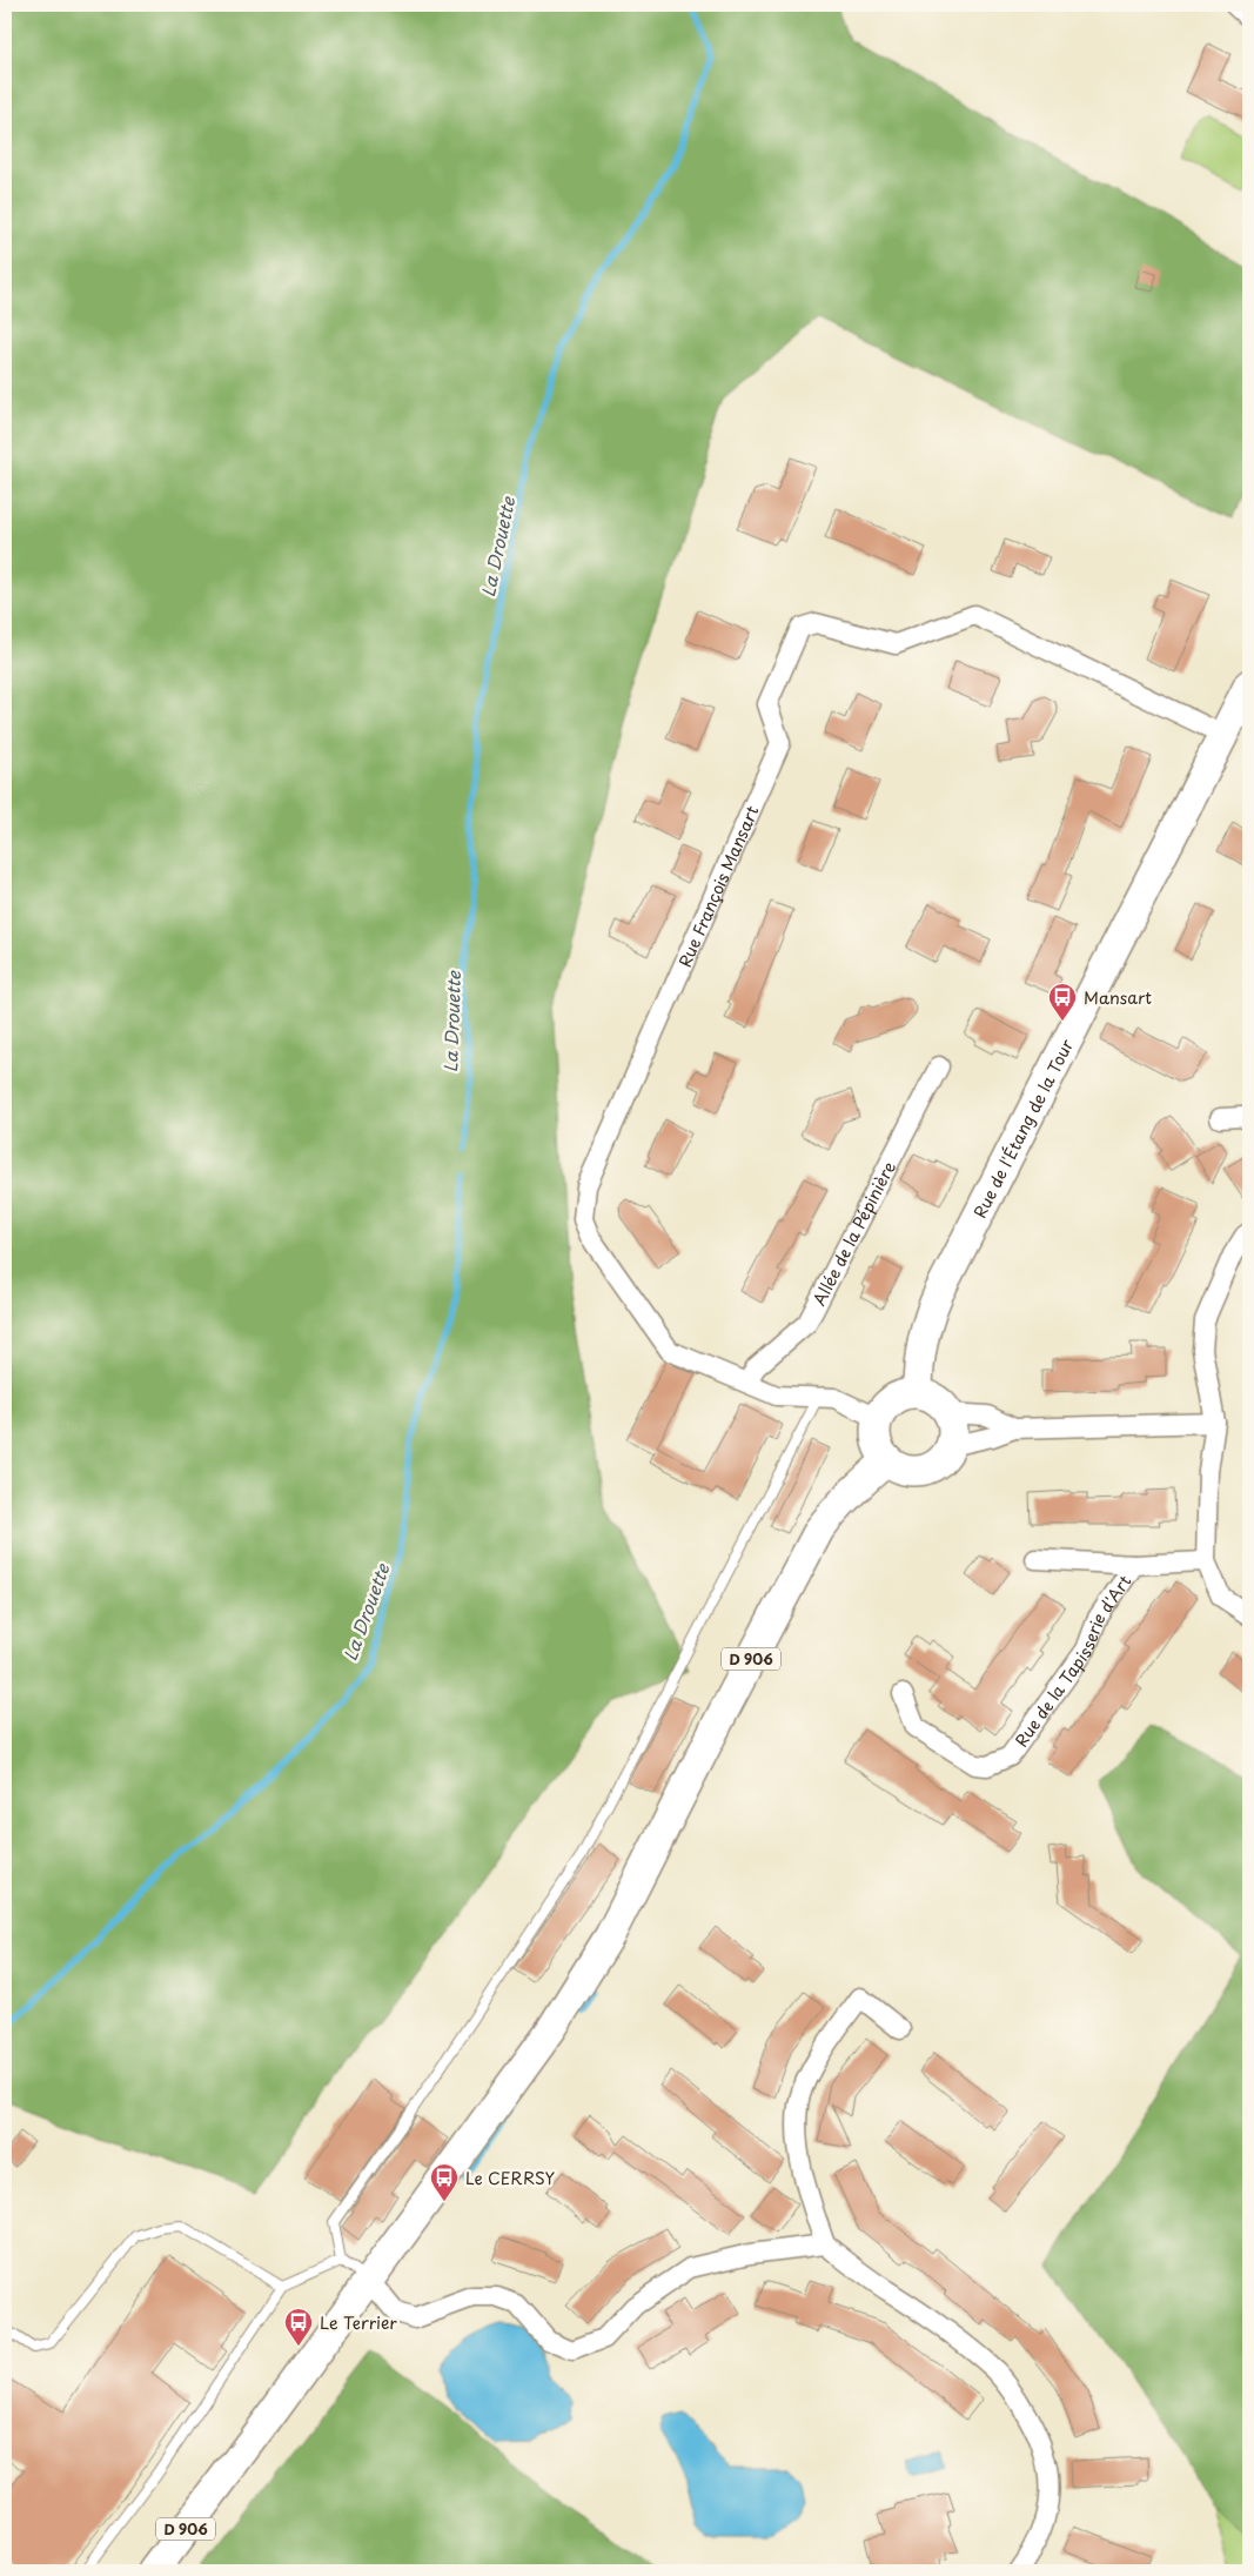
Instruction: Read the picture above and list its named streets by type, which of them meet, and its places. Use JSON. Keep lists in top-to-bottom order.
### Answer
{
  "streets": {
    "main road": ["Rue de l'Étang de la Tour", "D 906"],
    "street": ["Rue François Mansart", "Allée de la Pépinière", "Rue de la Tapisserie d'Art"]
  },
  "crossings": [
    ["Rue François Mansart", "Rue de l'Étang de la Tour"],
    ["Rue François Mansart", "Allée de la Pépinière"],
    ["Rue François Mansart", "D 906"],
    ["Rue de l'Étang de la Tour", "D 906"]
  ],
  "water": ["La Drouette"],
  "places": {
    "bus stop": ["Mansart", "Le CERRSY", "Le Terrier"]
  }
}
